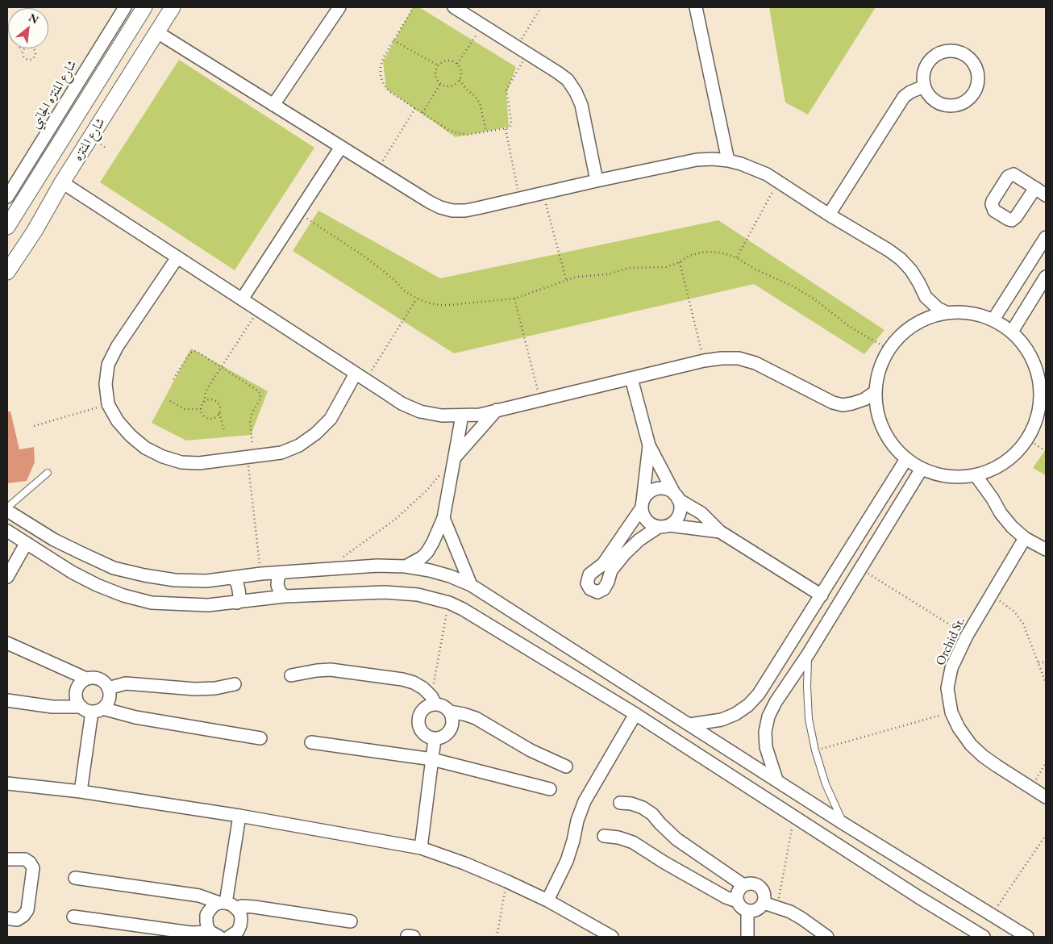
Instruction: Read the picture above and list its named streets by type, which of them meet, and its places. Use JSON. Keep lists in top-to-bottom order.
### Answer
{
  "streets": {
    "street": ["شارع المنتزه الجانبي", "شارع المنتزه", "Orchid St."]
  },
  "north": "top right"
}
